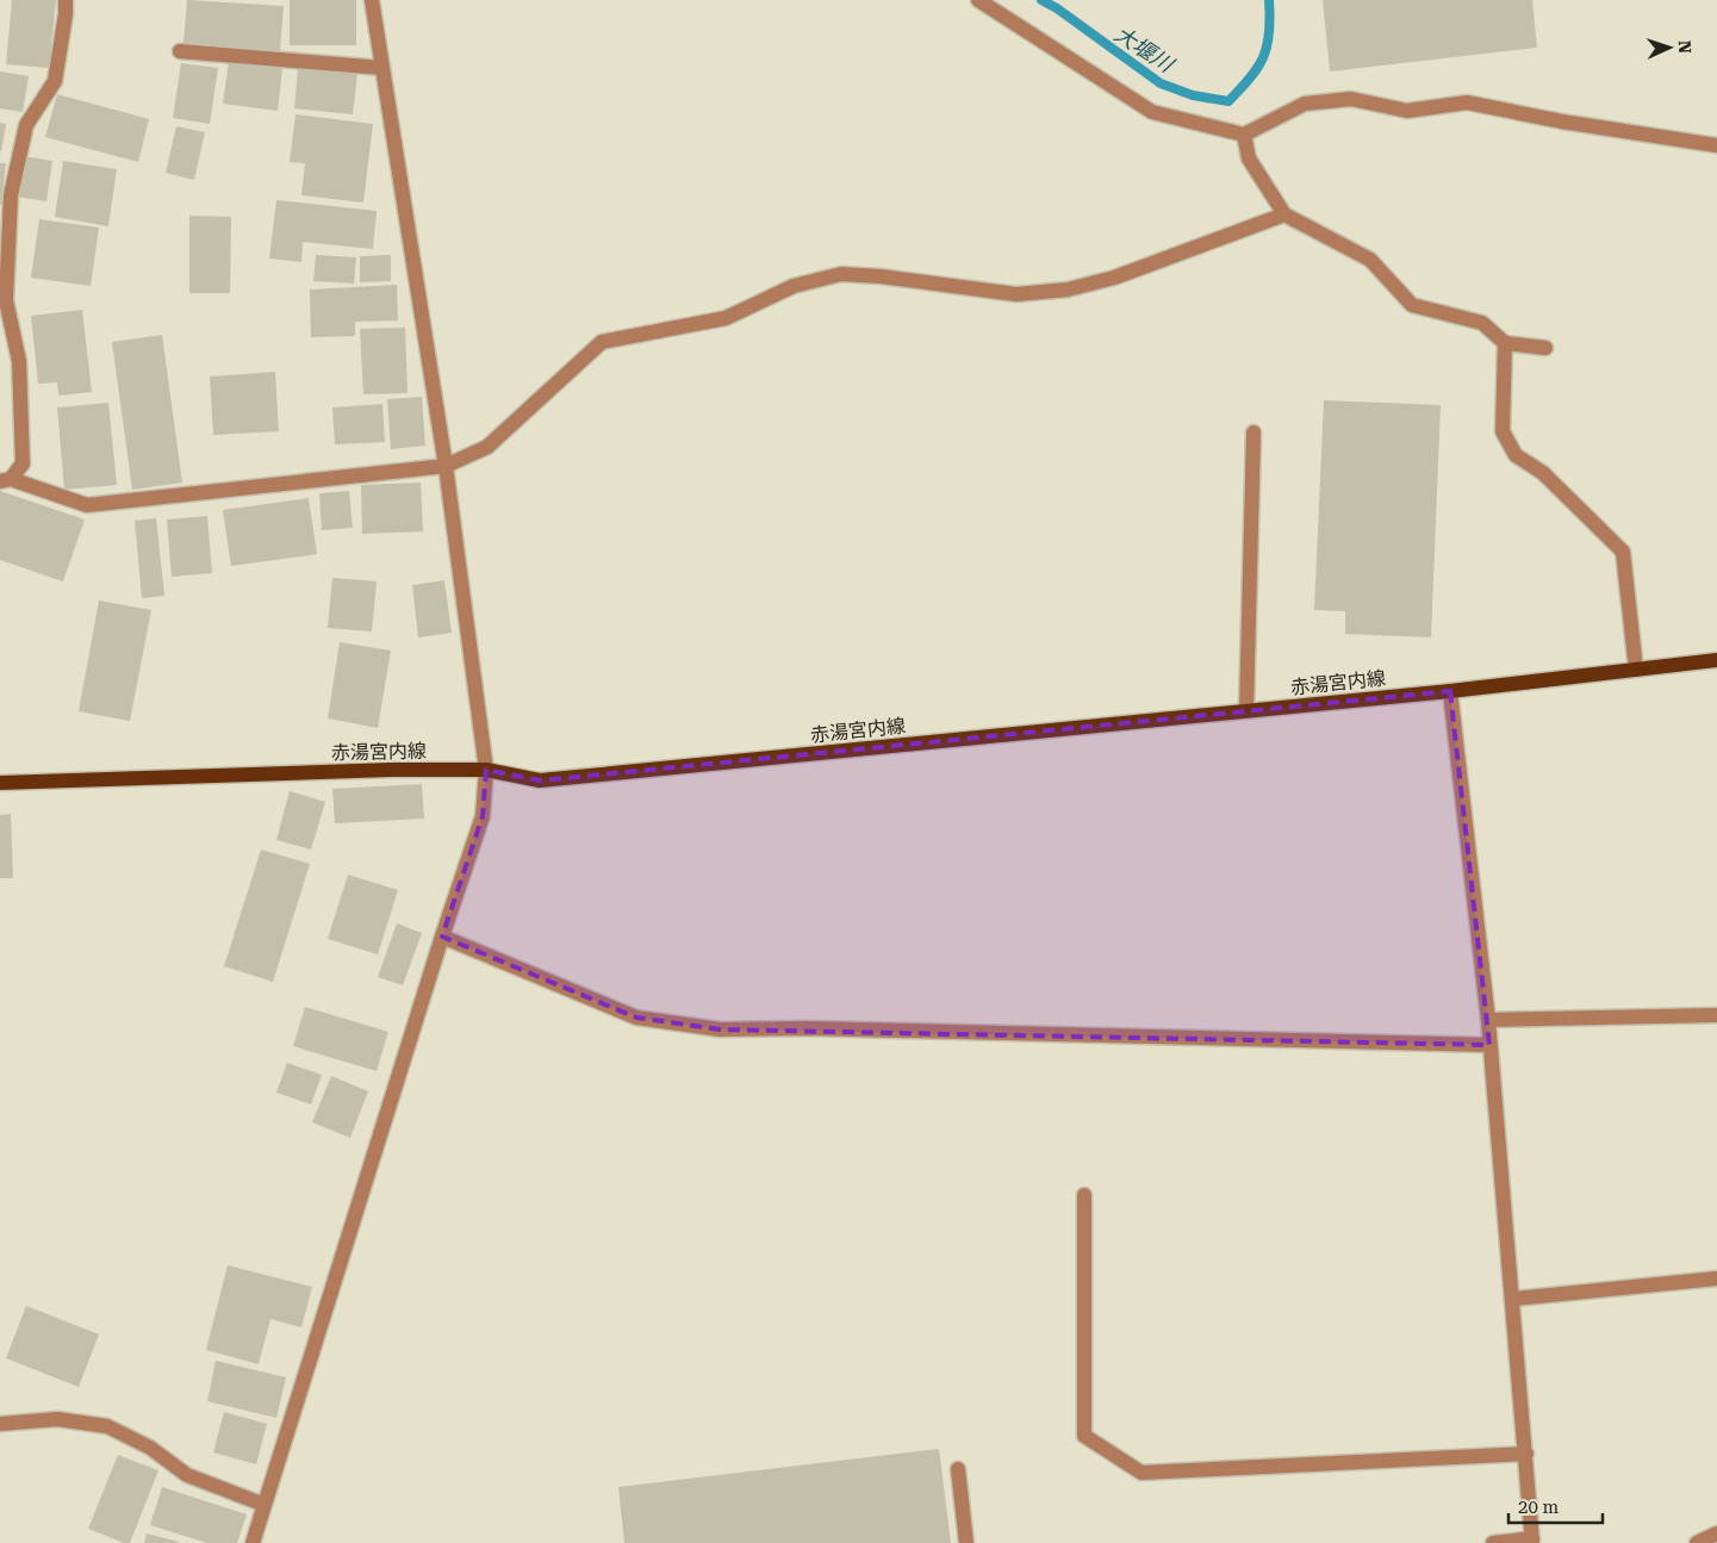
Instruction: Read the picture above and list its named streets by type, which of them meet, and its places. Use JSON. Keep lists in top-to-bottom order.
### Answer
{
  "streets": {
    "main road": ["赤湯宮内線"]
  },
  "water": ["大堰川"],
  "scale_bar": "20 m",
  "north": "right"
}
